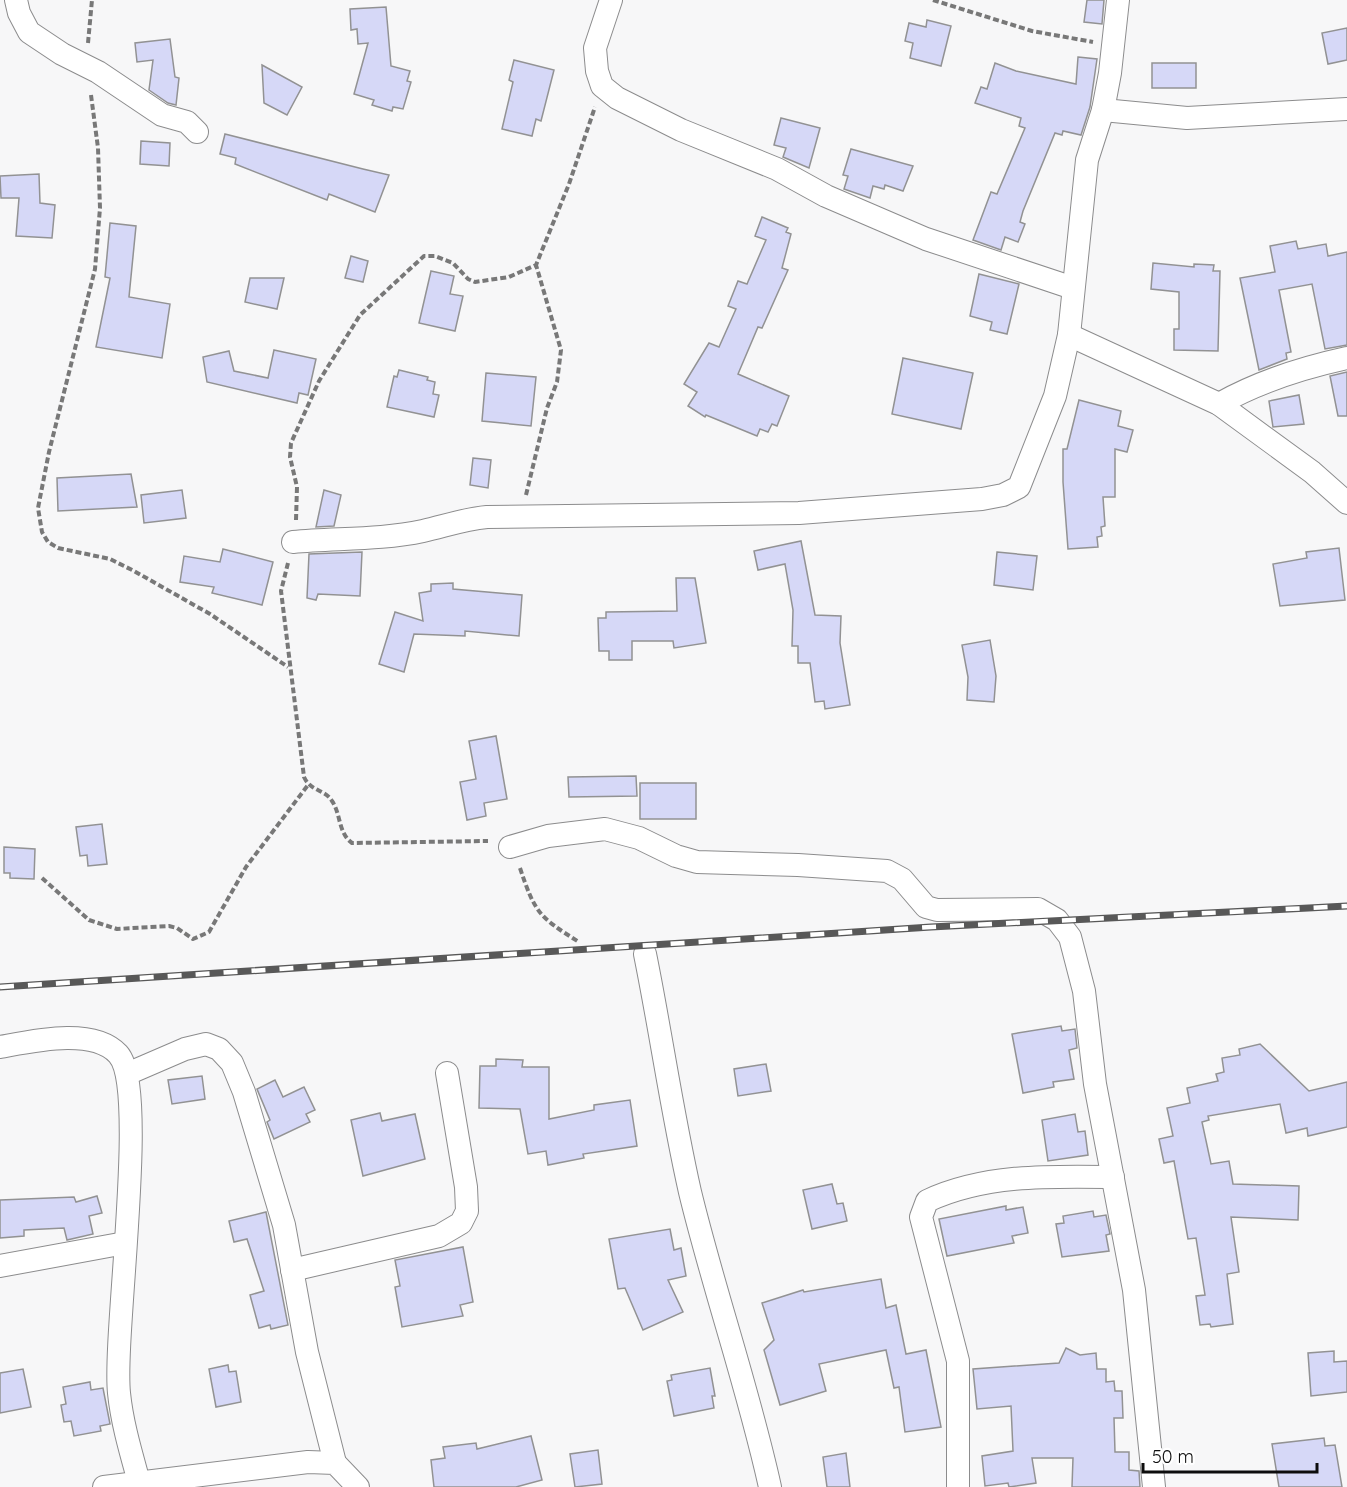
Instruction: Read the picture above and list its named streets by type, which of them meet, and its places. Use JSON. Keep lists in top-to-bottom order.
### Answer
{
  "scale_bar": "50 m"
}
